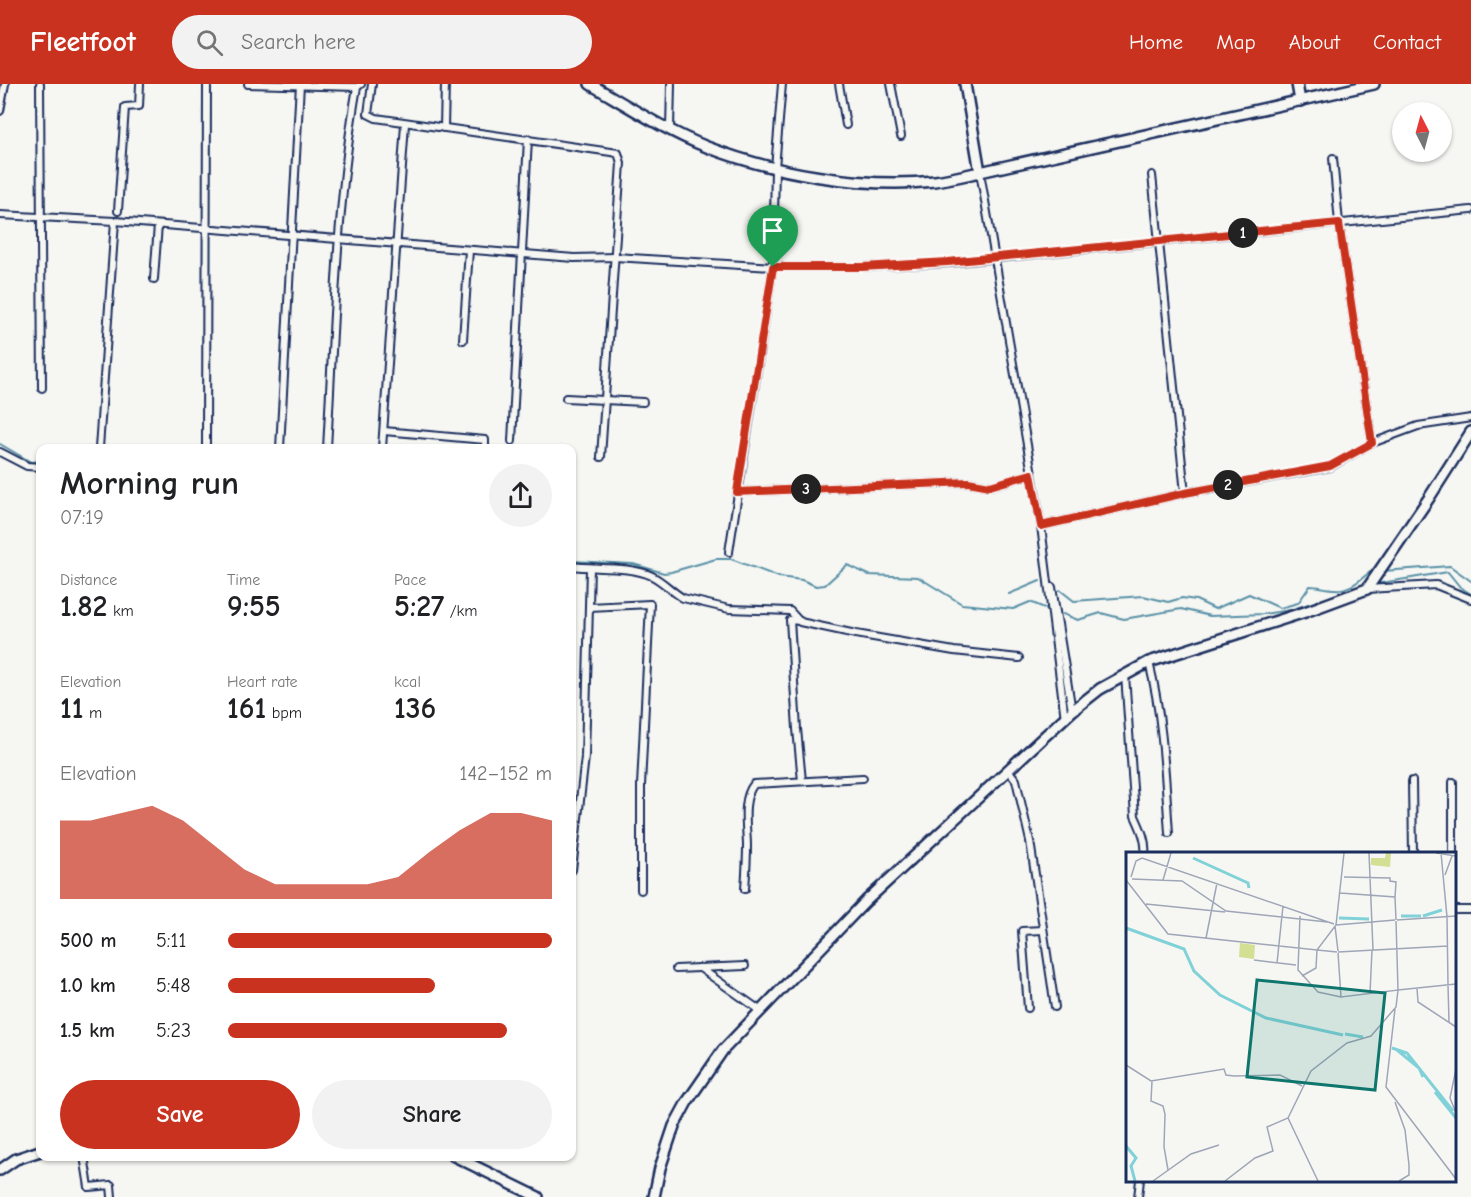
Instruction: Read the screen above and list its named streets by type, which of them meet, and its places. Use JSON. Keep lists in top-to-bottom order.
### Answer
{
  "north": "top",
  "page": {
    "header": "Fleetfoot",
    "search": "Search here",
    "nav": [
      "Home",
      "Map",
      "About",
      "Contact"
    ],
    "pins": ["1", "2", "3"],
    "heading": ["Morning run", "07:19"],
    "stats": [
      ["Distance", "1.82 km"],
      ["Time", "9:55"],
      ["Pace", "5:27 /km"],
      ["Elevation", "11 m"],
      ["Heart rate", "161 bpm"],
      ["kcal", "136"]
    ],
    "chart": ["Elevation", "142–152 m"],
    "list": [
      {
        "name": "500 m",
        "note": "5:11"
      },
      {
        "name": "1.0 km",
        "note": "5:48"
      },
      {
        "name": "1.5 km",
        "note": "5:23"
      }
    ],
    "buttons": ["Save", "Share"]
  }
}
